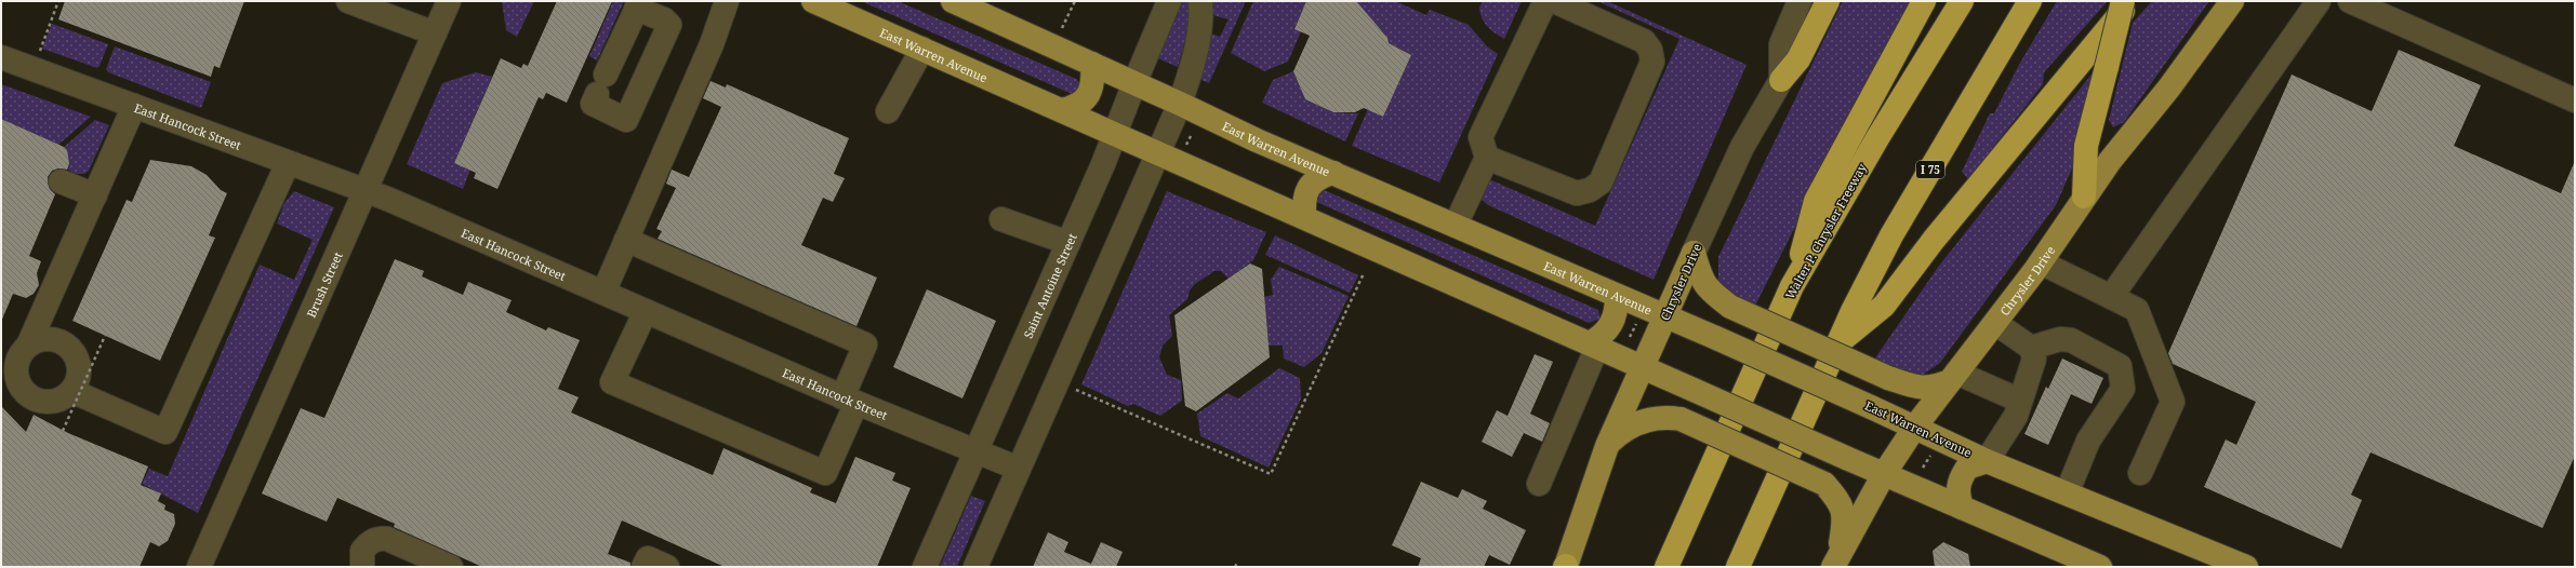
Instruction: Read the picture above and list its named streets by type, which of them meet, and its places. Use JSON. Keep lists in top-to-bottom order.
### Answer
{
  "streets": {
    "highway": ["I 75", "Walter P. Chrysler Freeway"],
    "main road": ["East Warren Avenue", "Chrysler Drive"],
    "street": ["East Hancock Street", "Brush Street", "Saint Antoine Street"]
  },
  "crossings": [
    ["East Warren Avenue", "Chrysler Drive"],
    ["East Warren Avenue", "Saint Antoine Street"],
    ["East Hancock Street", "Brush Street"],
    ["East Hancock Street", "Saint Antoine Street"]
  ]
}
